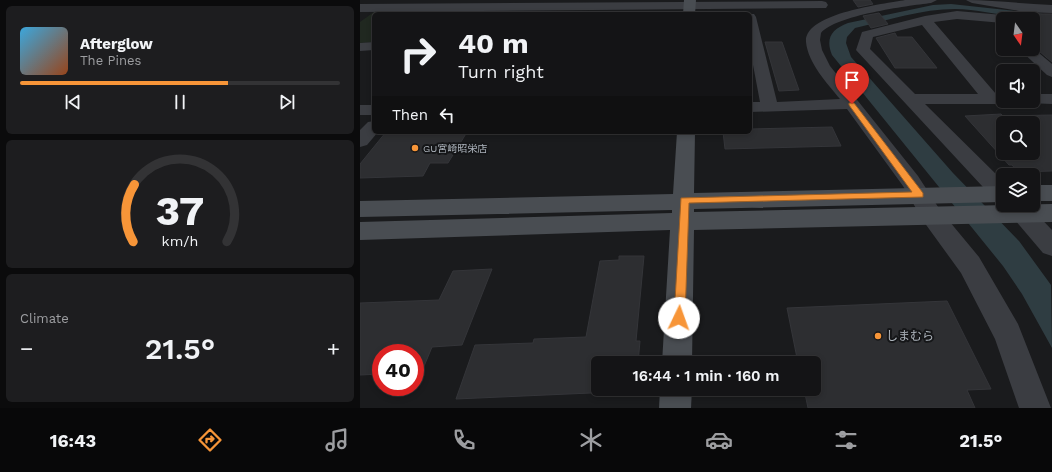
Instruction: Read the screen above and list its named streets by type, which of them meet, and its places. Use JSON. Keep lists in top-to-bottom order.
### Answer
{
  "places": ["GU宮崎昭栄店", "しまむら"],
  "north": "bottom",
  "page": {
    "turn": ["40 m", "Turn right"],
    "song": ["Afterglow", "The Pines"],
    "then": "Then",
    "tile": "Climate",
    "heat": ["−", "21.5°", "+"],
    "limit": "40",
    "trip": "16:44 · 1 min · 160 m",
    "tabs": ["16:43", "21.5°"],
    "gauge": ["37", "km/h"]
  }
}
